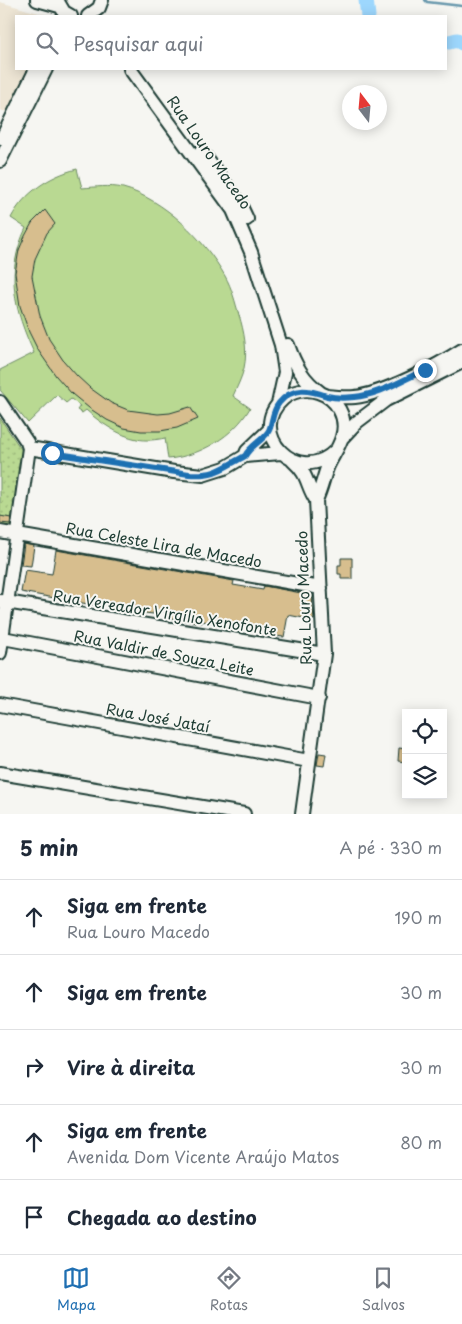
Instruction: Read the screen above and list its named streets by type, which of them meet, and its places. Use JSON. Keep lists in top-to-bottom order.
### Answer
{
  "streets": {
    "street": [
      "Rua Louro Macedo",
      "Rua Celeste Lira de Macedo",
      "Rua Vereador Virgílio Xenofonte",
      "Rua Valdir de Souza Leite",
      "Rua José Jataí"
    ]
  },
  "crossings": [
    ["Rua Louro Macedo", "Rua Celeste Lira de Macedo"],
    ["Rua Louro Macedo", "Rua Vereador Virgílio Xenofonte"],
    ["Rua Louro Macedo", "Rua Valdir de Souza Leite"],
    ["Rua Louro Macedo", "Rua José Jataí"]
  ],
  "north": "top",
  "page": {
    "search": "Pesquisar aqui",
    "heading": ["5 min", "A pé · 330 m"],
    "list": [
      ["Siga em frente", "Rua Louro Macedo", "190 m"],
      ["Siga em frente", "30 m"],
      ["Vire à direita", "30 m"],
      ["Siga em frente", "Avenida Dom Vicente Araújo Matos", "80 m"],
      "Chegada ao destino"
    ],
    "nav": ["Mapa", "Rotas", "Salvos"]
  }
}
